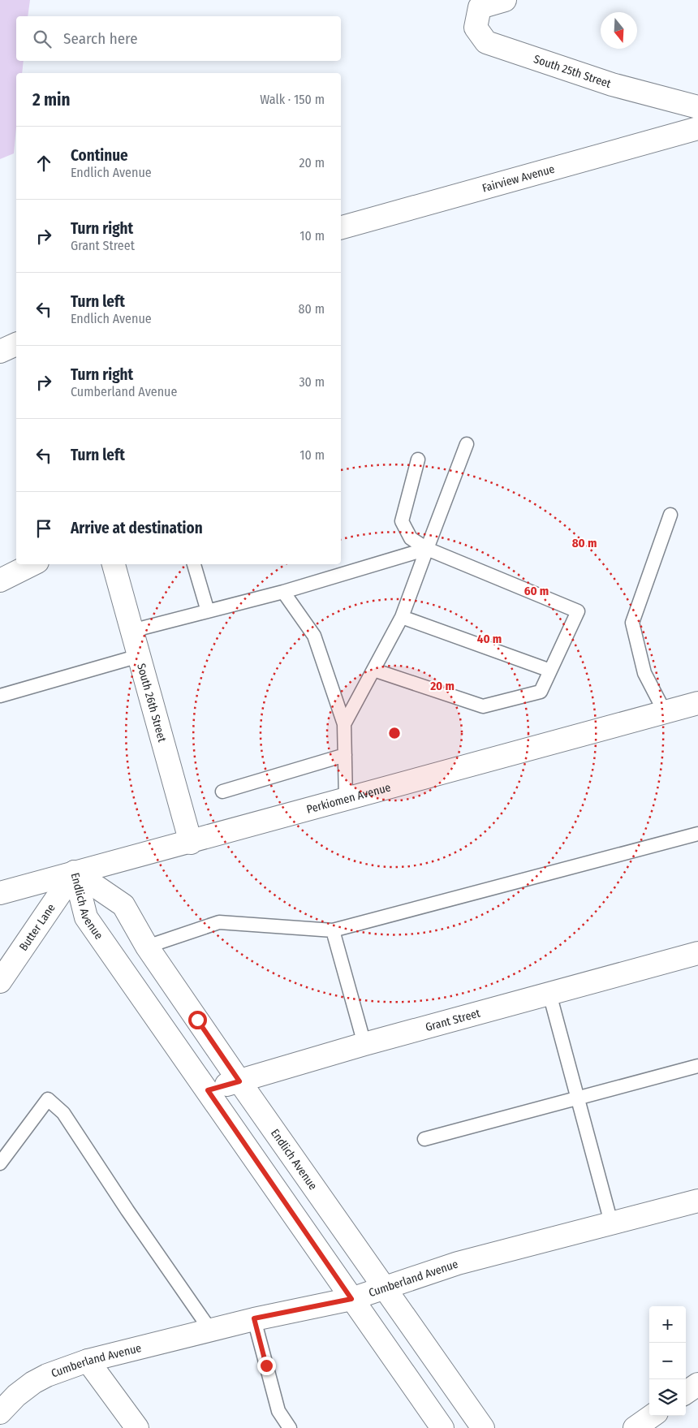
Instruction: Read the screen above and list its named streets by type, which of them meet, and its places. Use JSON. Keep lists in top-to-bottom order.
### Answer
{
  "streets": {
    "street": [
      "South 25th Street",
      "Fairview Avenue",
      "South 26th Street",
      "Perkiomen Avenue",
      "Endlich Avenue",
      "Butter Lane",
      "Grant Street",
      "Cumberland Avenue"
    ]
  },
  "crossings": [
    ["South 26th Street", "Perkiomen Avenue"],
    ["Perkiomen Avenue", "Endlich Avenue"],
    ["Perkiomen Avenue", "Butter Lane"],
    ["Endlich Avenue", "Butter Lane"],
    ["Endlich Avenue", "Grant Street"],
    ["Endlich Avenue", "Cumberland Avenue"]
  ],
  "north": "bottom",
  "page": {
    "search": "Search here",
    "heading": ["2 min", "Walk · 150 m"],
    "list": [
      ["Continue", "Endlich Avenue", "20 m"],
      ["Turn right", "Grant Street", "10 m"],
      ["Turn left", "Endlich Avenue", "80 m"],
      ["Turn right", "Cumberland Avenue", "30 m"],
      ["Turn left", "10 m"],
      "Arrive at destination"
    ],
    "map_buttons": ["+", "−"]
  },
  "rings": [
    "80 m",
    "60 m",
    "40 m",
    "20 m"
  ]
}
